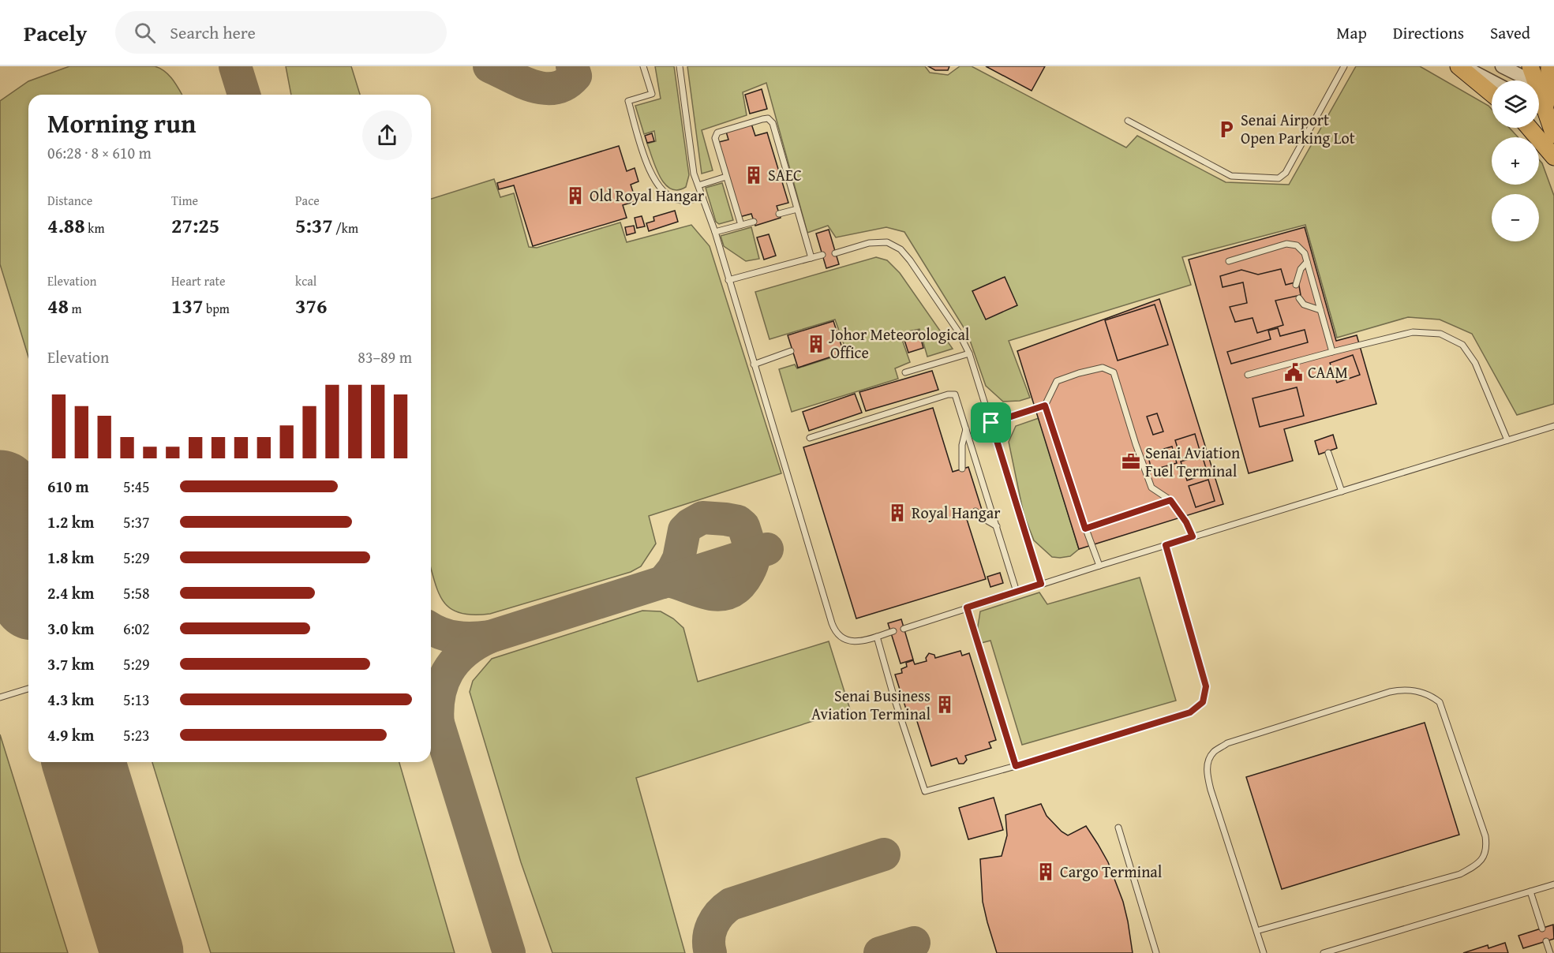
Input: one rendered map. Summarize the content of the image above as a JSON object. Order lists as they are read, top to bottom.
{
  "places": {
    "parking": ["Senai Airport Open Parking Lot"],
    "building": [
      "SAEC",
      "Old Royal Hangar",
      "Johor Meteorological Office",
      "Royal Hangar",
      "Senai Business Aviation Terminal",
      "Cargo Terminal"
    ],
    "public building": ["CAAM"],
    "office": ["Senai Aviation Fuel Terminal"]
  },
  "page": {
    "header": "Pacely",
    "search": "Search here",
    "nav": ["Map", "Directions", "Saved"],
    "map_buttons": ["+", "−"],
    "heading": ["Morning run", "06:28 · 8 × 610 m"],
    "stats": [
      ["Distance", "4.88 km"],
      ["Time", "27:25"],
      ["Pace", "5:37 /km"],
      ["Elevation", "48 m"],
      ["Heart rate", "137 bpm"],
      ["kcal", "376"]
    ],
    "chart": ["Elevation", "83–89 m"],
    "list": [
      {
        "name": "610 m",
        "note": "5:45"
      },
      {
        "name": "1.2 km",
        "note": "5:37"
      },
      {
        "name": "1.8 km",
        "note": "5:29"
      },
      {
        "name": "2.4 km",
        "note": "5:58"
      },
      {
        "name": "3.0 km",
        "note": "6:02"
      },
      {
        "name": "3.7 km",
        "note": "5:29"
      },
      {
        "name": "4.3 km",
        "note": "5:13"
      },
      {
        "name": "4.9 km",
        "note": "5:23"
      }
    ]
  }
}
